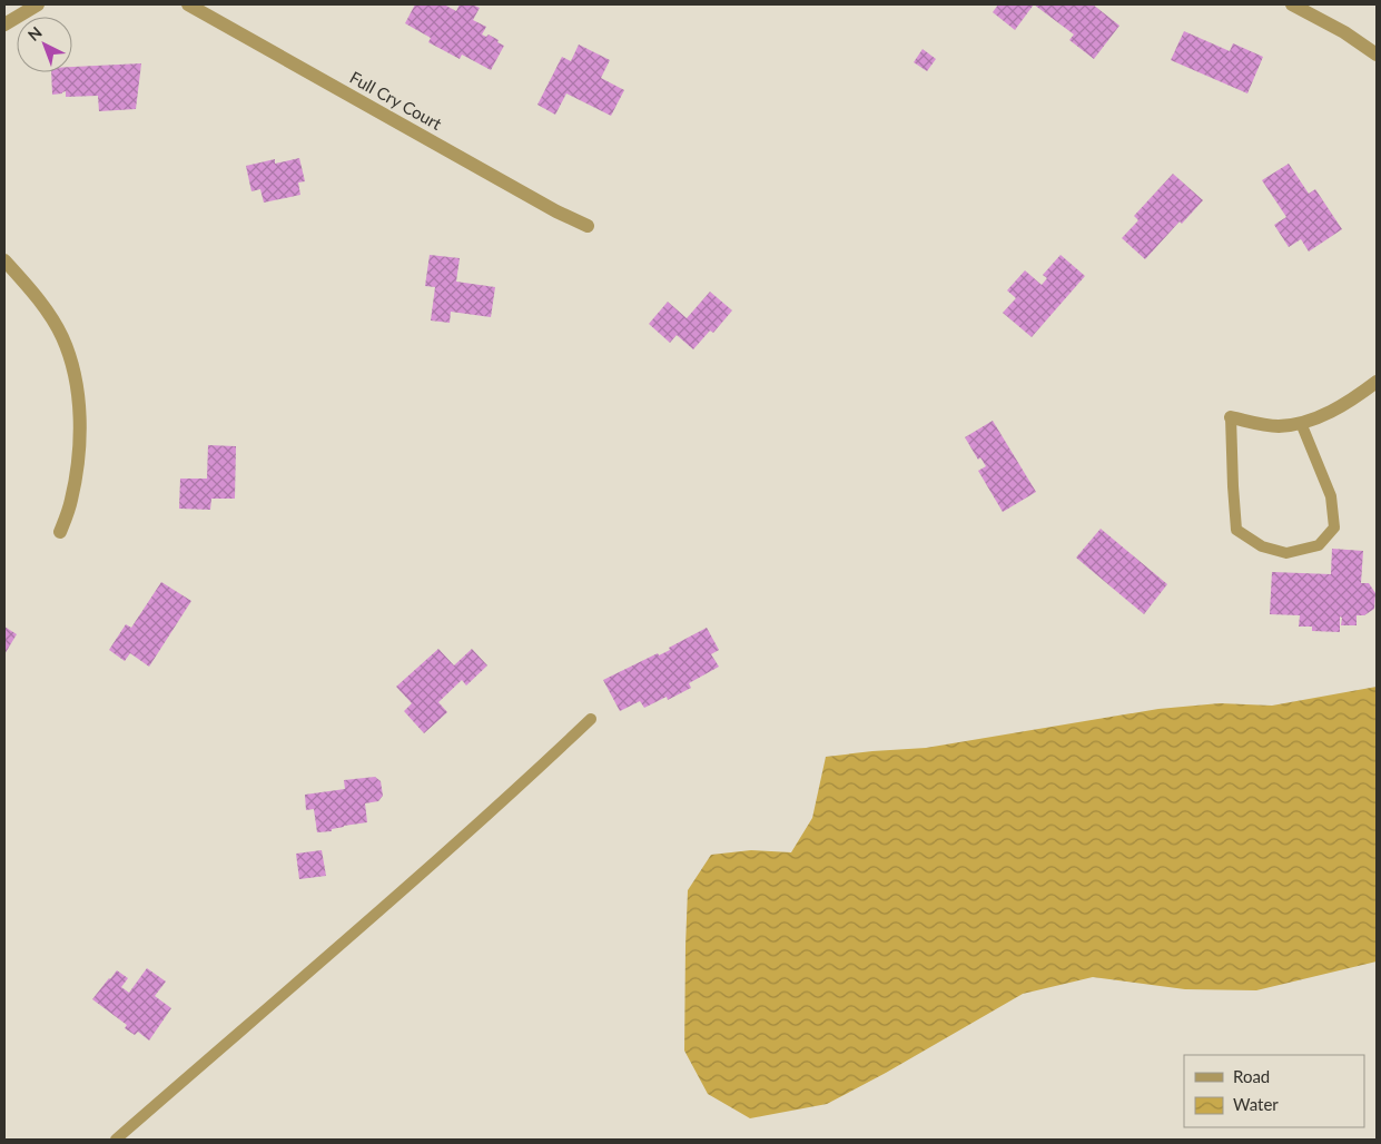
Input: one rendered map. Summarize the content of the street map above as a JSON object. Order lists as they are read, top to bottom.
{
  "streets": {
    "street": ["Full Cry Court"]
  },
  "legend": ["Road", "Water"],
  "north": "top left"
}
